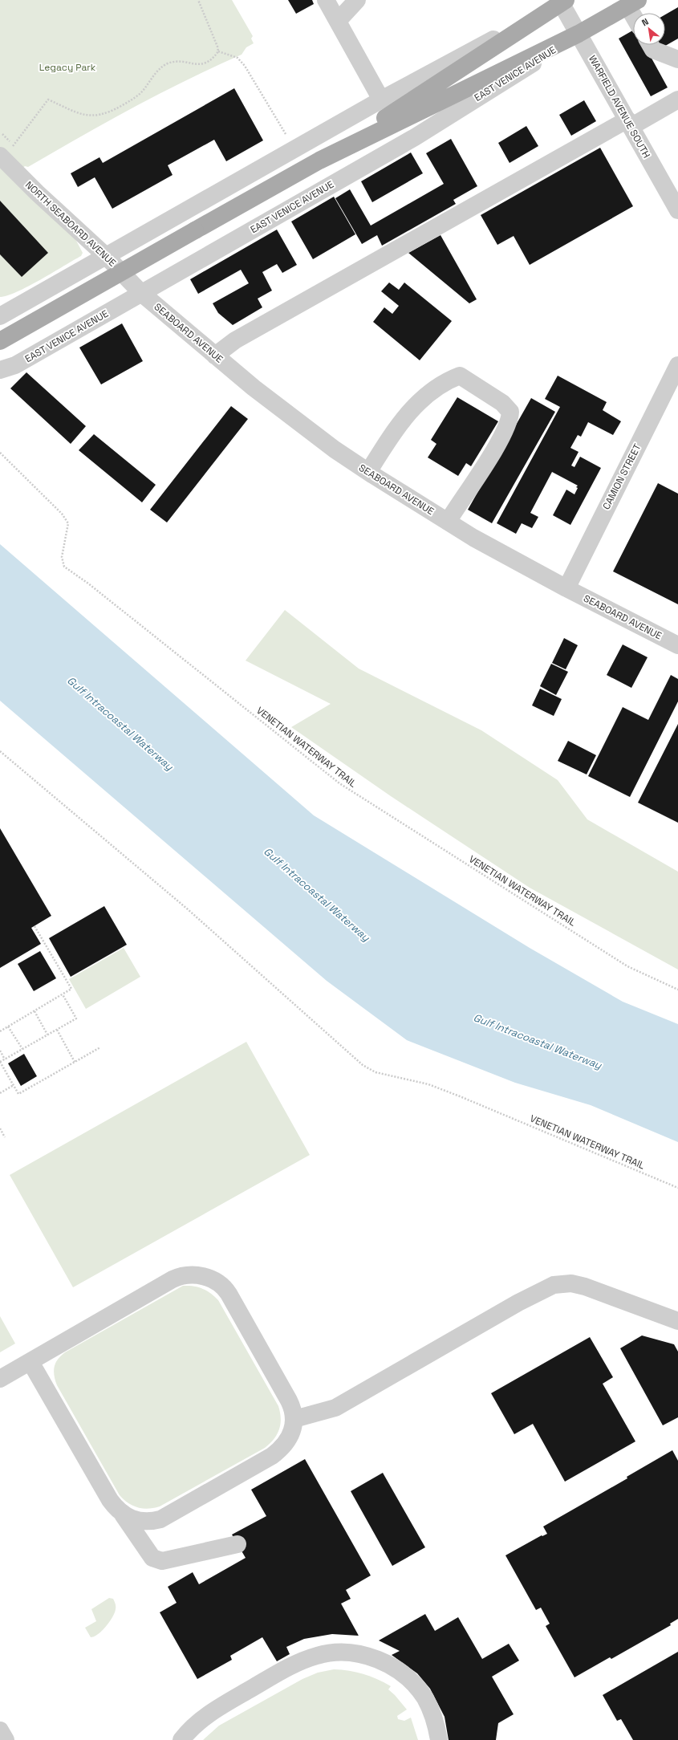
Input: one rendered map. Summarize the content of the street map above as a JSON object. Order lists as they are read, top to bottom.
{
  "streets": {
    "main road": ["EAST VENICE AVENUE"],
    "street": [
      "WARFIELD AVENUE SOUTH",
      "NORTH SEABOARD AVENUE",
      "SEABOARD AVENUE",
      "CAMION STREET"
    ],
    "path": ["VENETIAN WATERWAY TRAIL"]
  },
  "crossings": [
    ["EAST VENICE AVENUE", "WARFIELD AVENUE SOUTH"],
    ["EAST VENICE AVENUE", "NORTH SEABOARD AVENUE"],
    ["EAST VENICE AVENUE", "SEABOARD AVENUE"],
    ["NORTH SEABOARD AVENUE", "SEABOARD AVENUE"],
    ["SEABOARD AVENUE", "CAMION STREET"]
  ],
  "water": ["Gulf Intracoastal Waterway"],
  "parks": ["Legacy Park"],
  "north": "top left"
}
